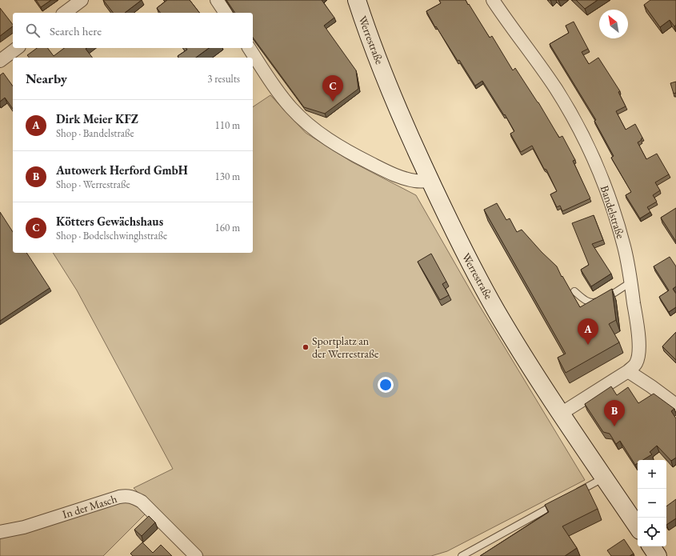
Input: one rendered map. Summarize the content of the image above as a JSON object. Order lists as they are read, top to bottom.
{
  "streets": {
    "main road": ["Werrestraße"],
    "street": ["Bandelstraße", "In der Masch"]
  },
  "crossings": [
    ["Werrestraße", "Bandelstraße"]
  ],
  "places": ["Sportplatz an der Werrestraße"],
  "north": "top left",
  "page": {
    "search": "Search here",
    "heading": ["Nearby", "3 results"],
    "pins": ["C", "A", "B"],
    "list": [
      {
        "mark": "A",
        "name": "Dirk Meier KFZ",
        "note": "Shop · Bandelstraße",
        "value": "110 m"
      },
      {
        "mark": "B",
        "name": "Autowerk Herford GmbH",
        "note": "Shop · Werrestraße",
        "value": "130 m"
      },
      {
        "mark": "C",
        "name": "Kötters Gewächshaus",
        "note": "Shop · Bodelschwinghstraße",
        "value": "160 m"
      }
    ],
    "map_buttons": ["+", "−"]
  }
}
